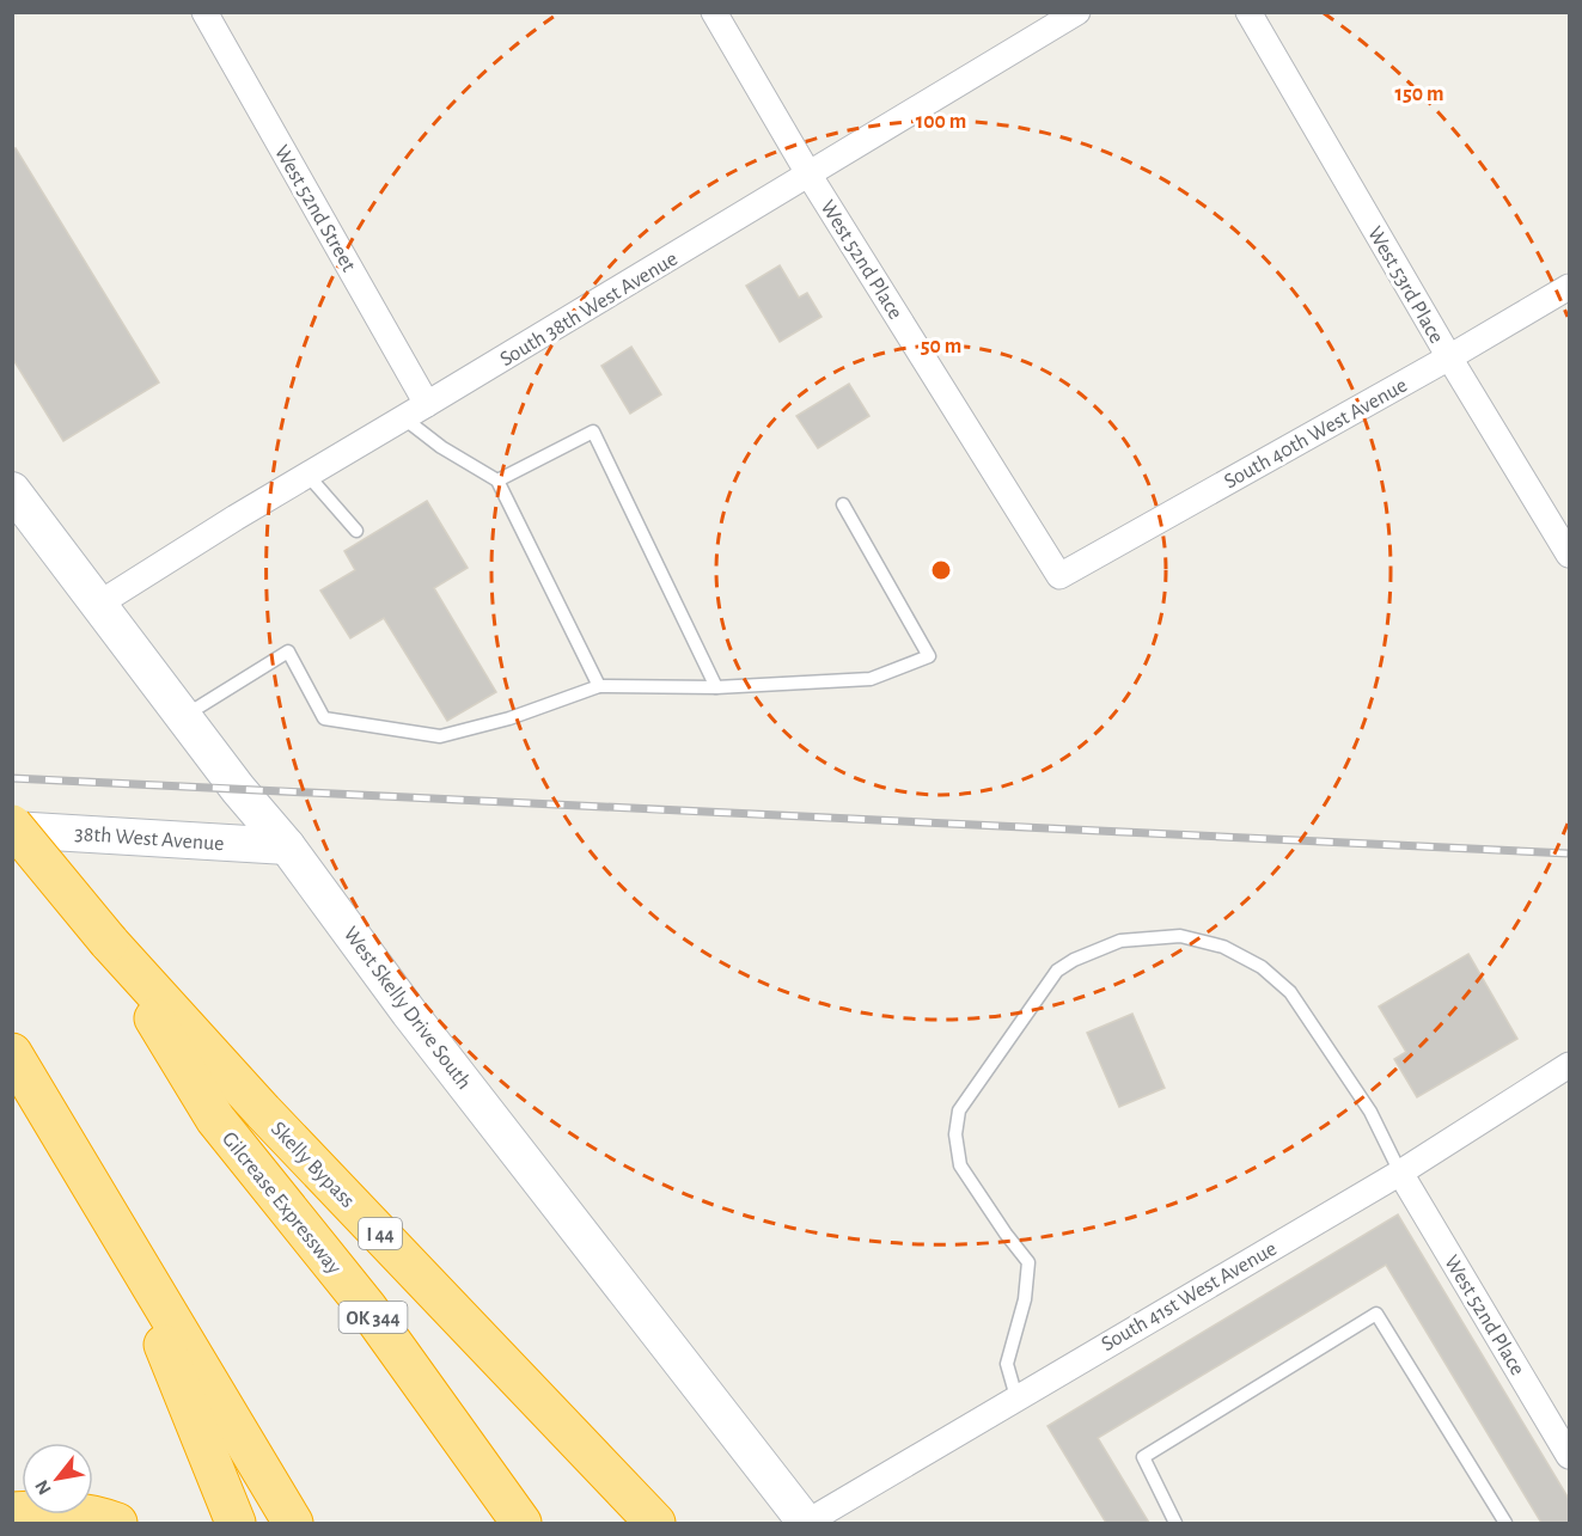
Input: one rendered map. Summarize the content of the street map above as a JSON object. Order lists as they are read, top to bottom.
{
  "streets": {
    "highway": [
      "Skelly Bypass",
      "Gilcrease Expressway",
      "I 44",
      "OK 344"
    ],
    "street": [
      "West 52nd Street",
      "West 52nd Place",
      "West 53rd Place",
      "South 38th West Avenue",
      "South 40th West Avenue",
      "38th West Avenue",
      "West Skelly Drive South",
      "South 41st West Avenue"
    ]
  },
  "crossings": [
    ["West 52nd Street", "South 38th West Avenue"],
    ["West 52nd Place", "South 38th West Avenue"],
    ["West 52nd Place", "South 40th West Avenue"],
    ["West 52nd Place", "South 41st West Avenue"],
    ["West 53rd Place", "South 40th West Avenue"],
    ["South 38th West Avenue", "West Skelly Drive South"],
    ["38th West Avenue", "West Skelly Drive South"],
    ["38th West Avenue", "Skelly Bypass"],
    ["West Skelly Drive South", "South 41st West Avenue"],
    ["Skelly Bypass", "Gilcrease Expressway"]
  ],
  "north": "bottom left",
  "rings": ["150 m", "100 m", "50 m"]
}
